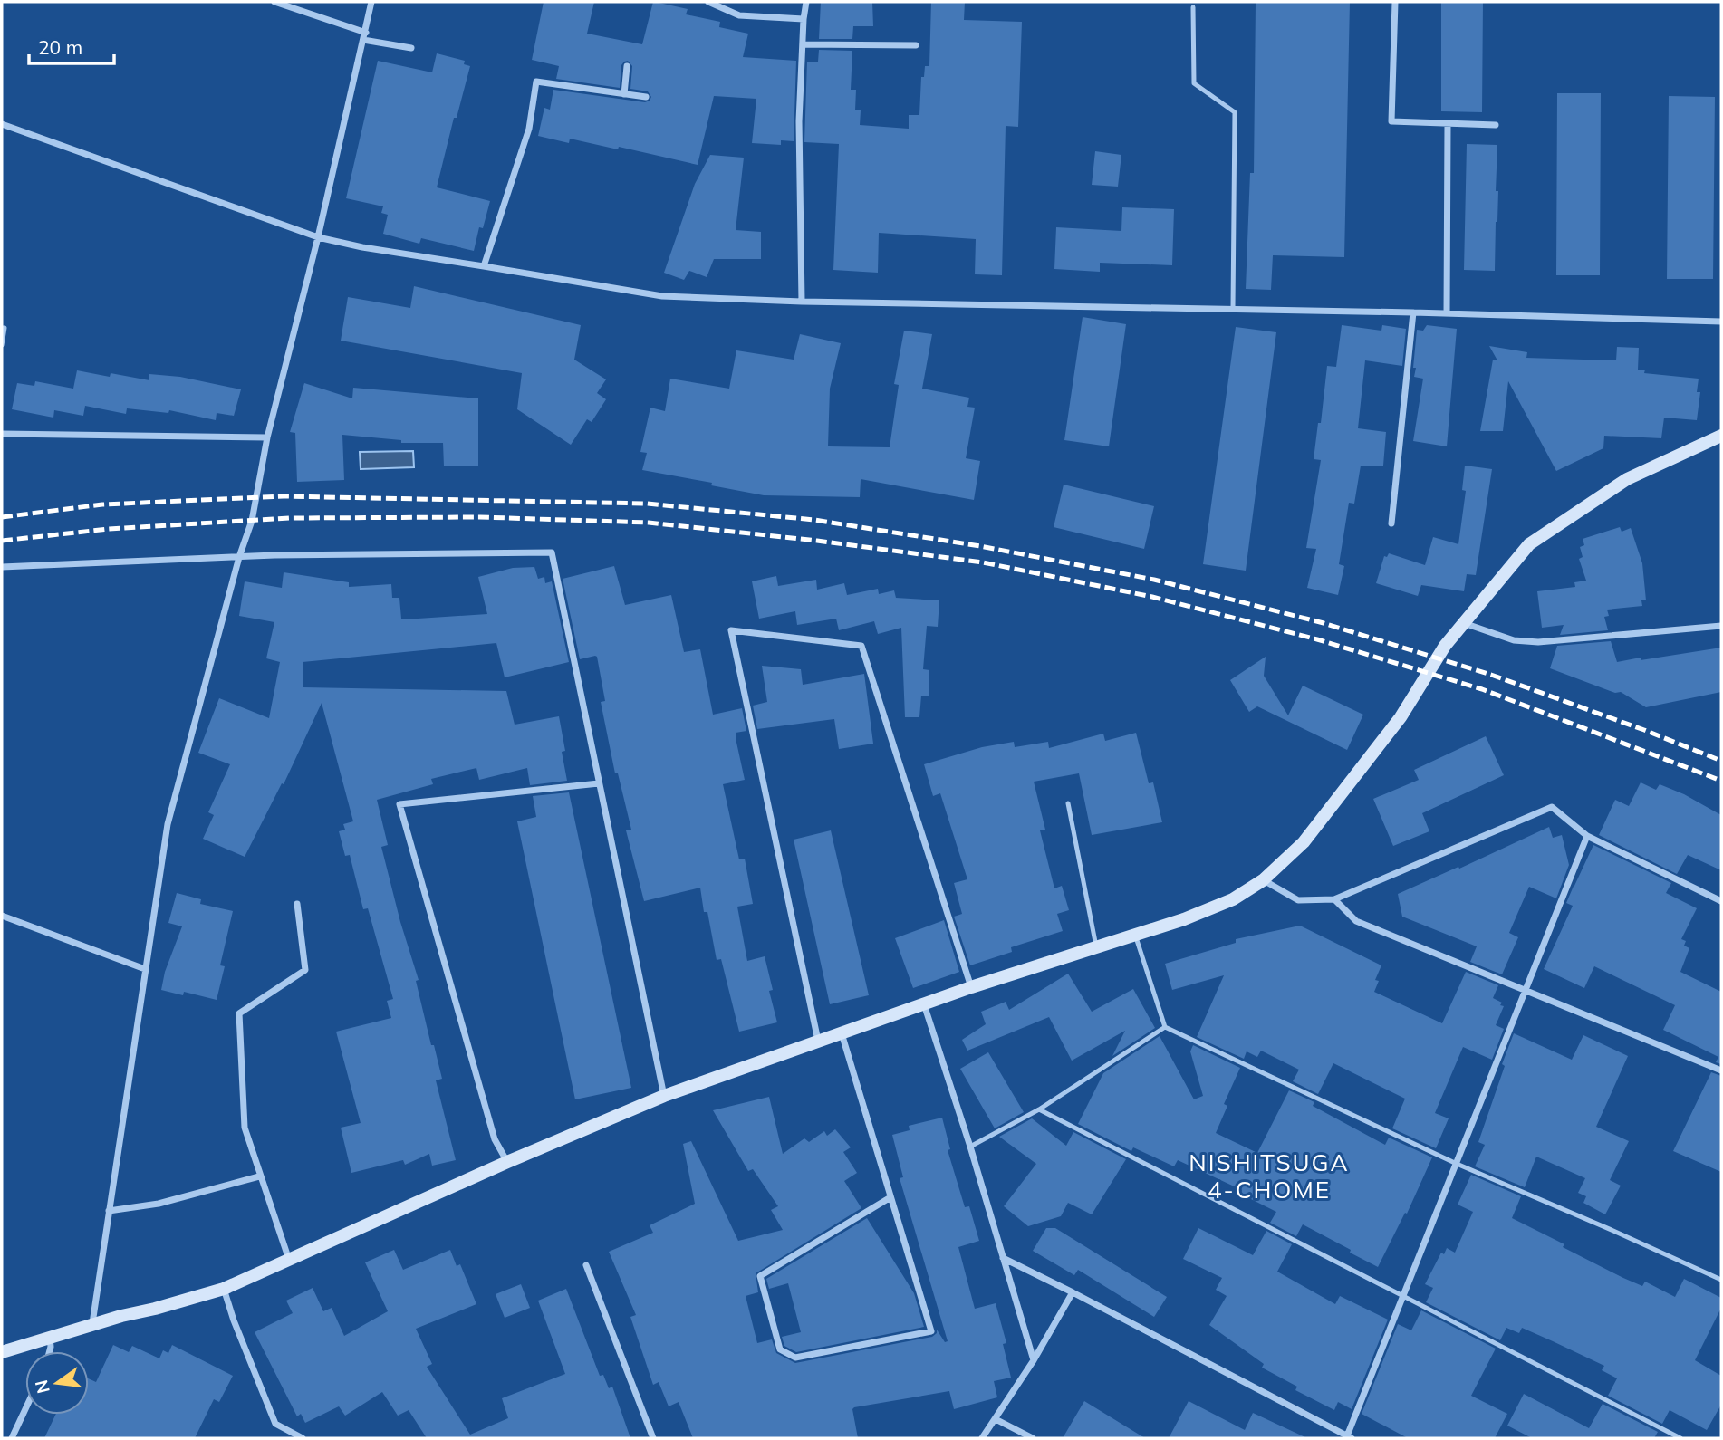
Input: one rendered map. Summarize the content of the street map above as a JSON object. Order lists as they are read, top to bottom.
{
  "districts": ["NISHITSUGA 4-CHOME"],
  "scale_bar": "20 m",
  "north": "left"
}
